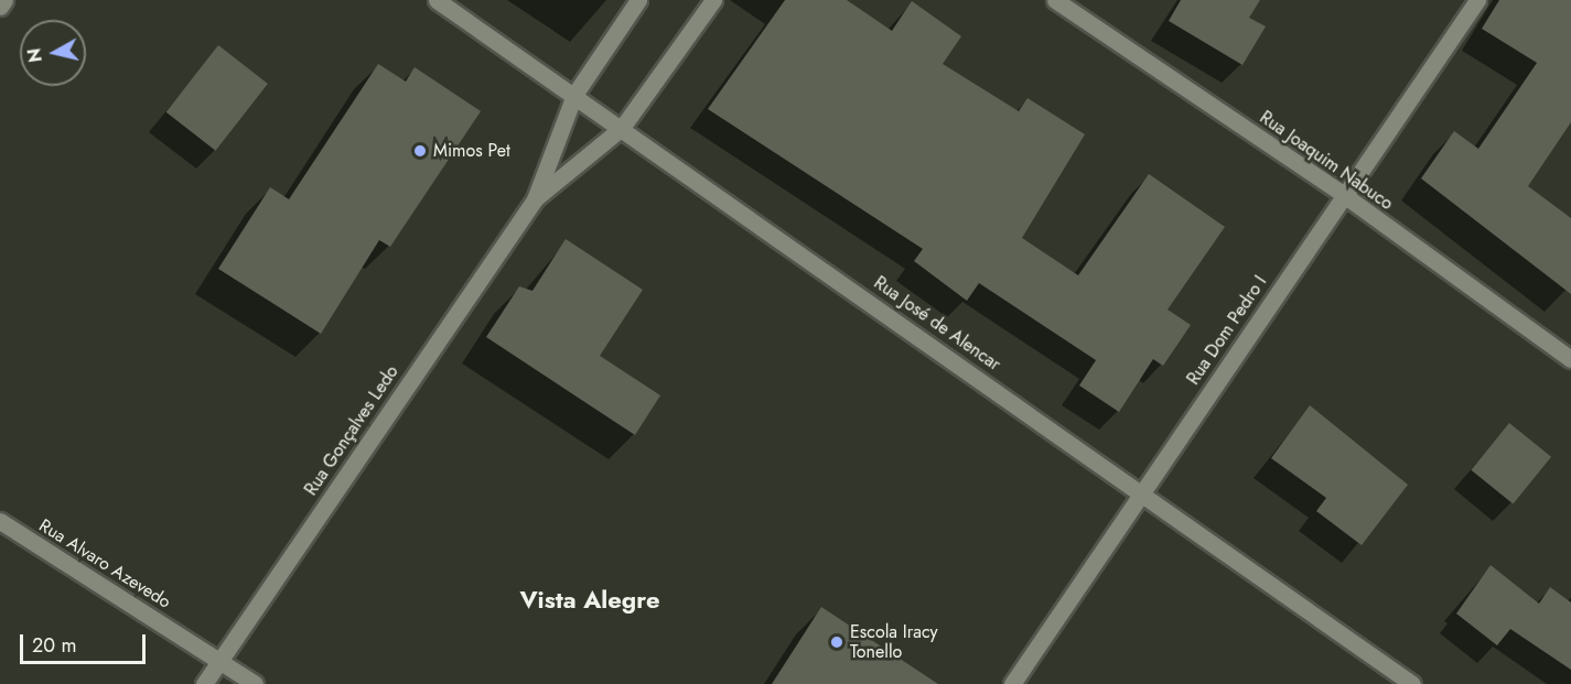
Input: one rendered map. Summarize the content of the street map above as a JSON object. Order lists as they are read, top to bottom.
{
  "streets": {
    "street": [
      "Rua Joaquim Nabuco",
      "Rua José de Alencar",
      "Rua Dom Pedro I",
      "Rua Gonçalves Ledo",
      "Rua Alvaro Azevedo"
    ]
  },
  "crossings": [
    ["Rua Joaquim Nabuco", "Rua Dom Pedro I"],
    ["Rua José de Alencar", "Rua Dom Pedro I"],
    ["Rua José de Alencar", "Rua Gonçalves Ledo"],
    ["Rua Gonçalves Ledo", "Rua Alvaro Azevedo"]
  ],
  "districts": ["Vista Alegre"],
  "places": ["Mimos Pet", "Escola Iracy Tonello"],
  "scale_bar": "20 m",
  "north": "left"
}
